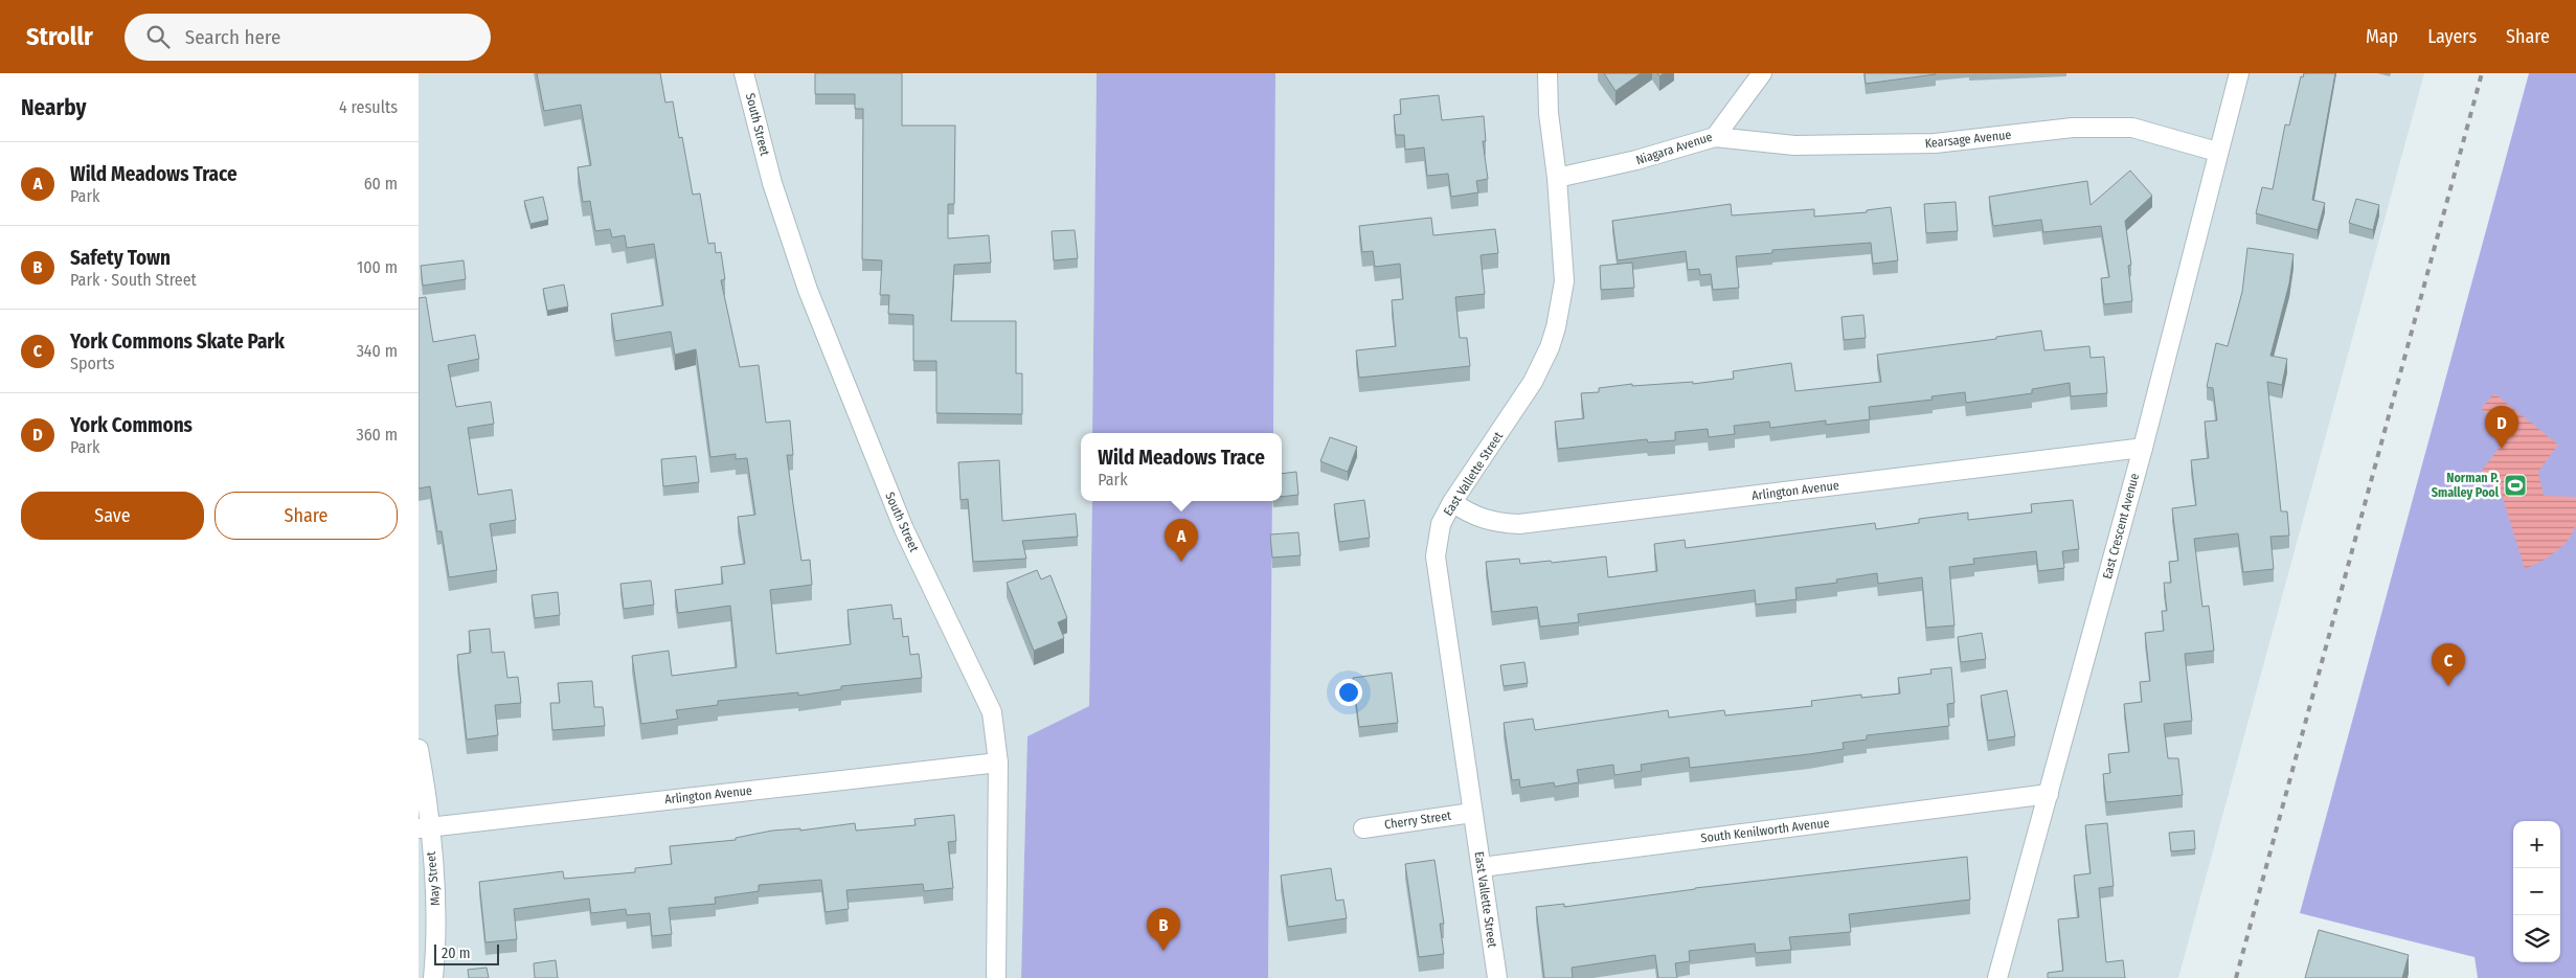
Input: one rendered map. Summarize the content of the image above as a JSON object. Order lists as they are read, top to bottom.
{
  "streets": {
    "street": [
      "South Street",
      "Kearsage Avenue",
      "Niagara Avenue",
      "East Vallette Street",
      "Arlington Avenue",
      "East Crescent Avenue",
      "Cherry Street",
      "South Kenilworth Avenue",
      "May Street"
    ]
  },
  "crossings": [
    ["South Street", "Arlington Avenue"],
    ["Kearsage Avenue", "Niagara Avenue"],
    ["Kearsage Avenue", "East Crescent Avenue"],
    ["Niagara Avenue", "East Vallette Street"],
    ["East Vallette Street", "Arlington Avenue"],
    ["East Vallette Street", "Cherry Street"],
    ["East Vallette Street", "South Kenilworth Avenue"],
    ["Arlington Avenue", "East Crescent Avenue"],
    ["Arlington Avenue", "May Street"],
    ["East Crescent Avenue", "South Kenilworth Avenue"]
  ],
  "places": {
    "sports": ["Norman P. Smalley Pool"]
  },
  "scale_bar": "20 m",
  "page": {
    "header": "Strollr",
    "search": "Search here",
    "nav": ["Map", "Layers", "Share"],
    "heading": ["Nearby", "4 results"],
    "list": [
      {
        "mark": "A",
        "name": "Wild Meadows Trace",
        "note": "Park",
        "value": "60 m"
      },
      {
        "mark": "B",
        "name": "Safety Town",
        "note": "Park · South Street",
        "value": "100 m"
      },
      {
        "mark": "C",
        "name": "York Commons Skate Park",
        "note": "Sports",
        "value": "340 m"
      },
      {
        "mark": "D",
        "name": "York Commons",
        "note": "Park",
        "value": "360 m"
      }
    ],
    "pins": [
      "D",
      "A",
      "C",
      "B"
    ],
    "popup": ["Wild Meadows Trace", "Park"],
    "buttons": ["Save", "Share"],
    "map_buttons": ["+", "−"],
    "scale": "20 m"
  }
}
